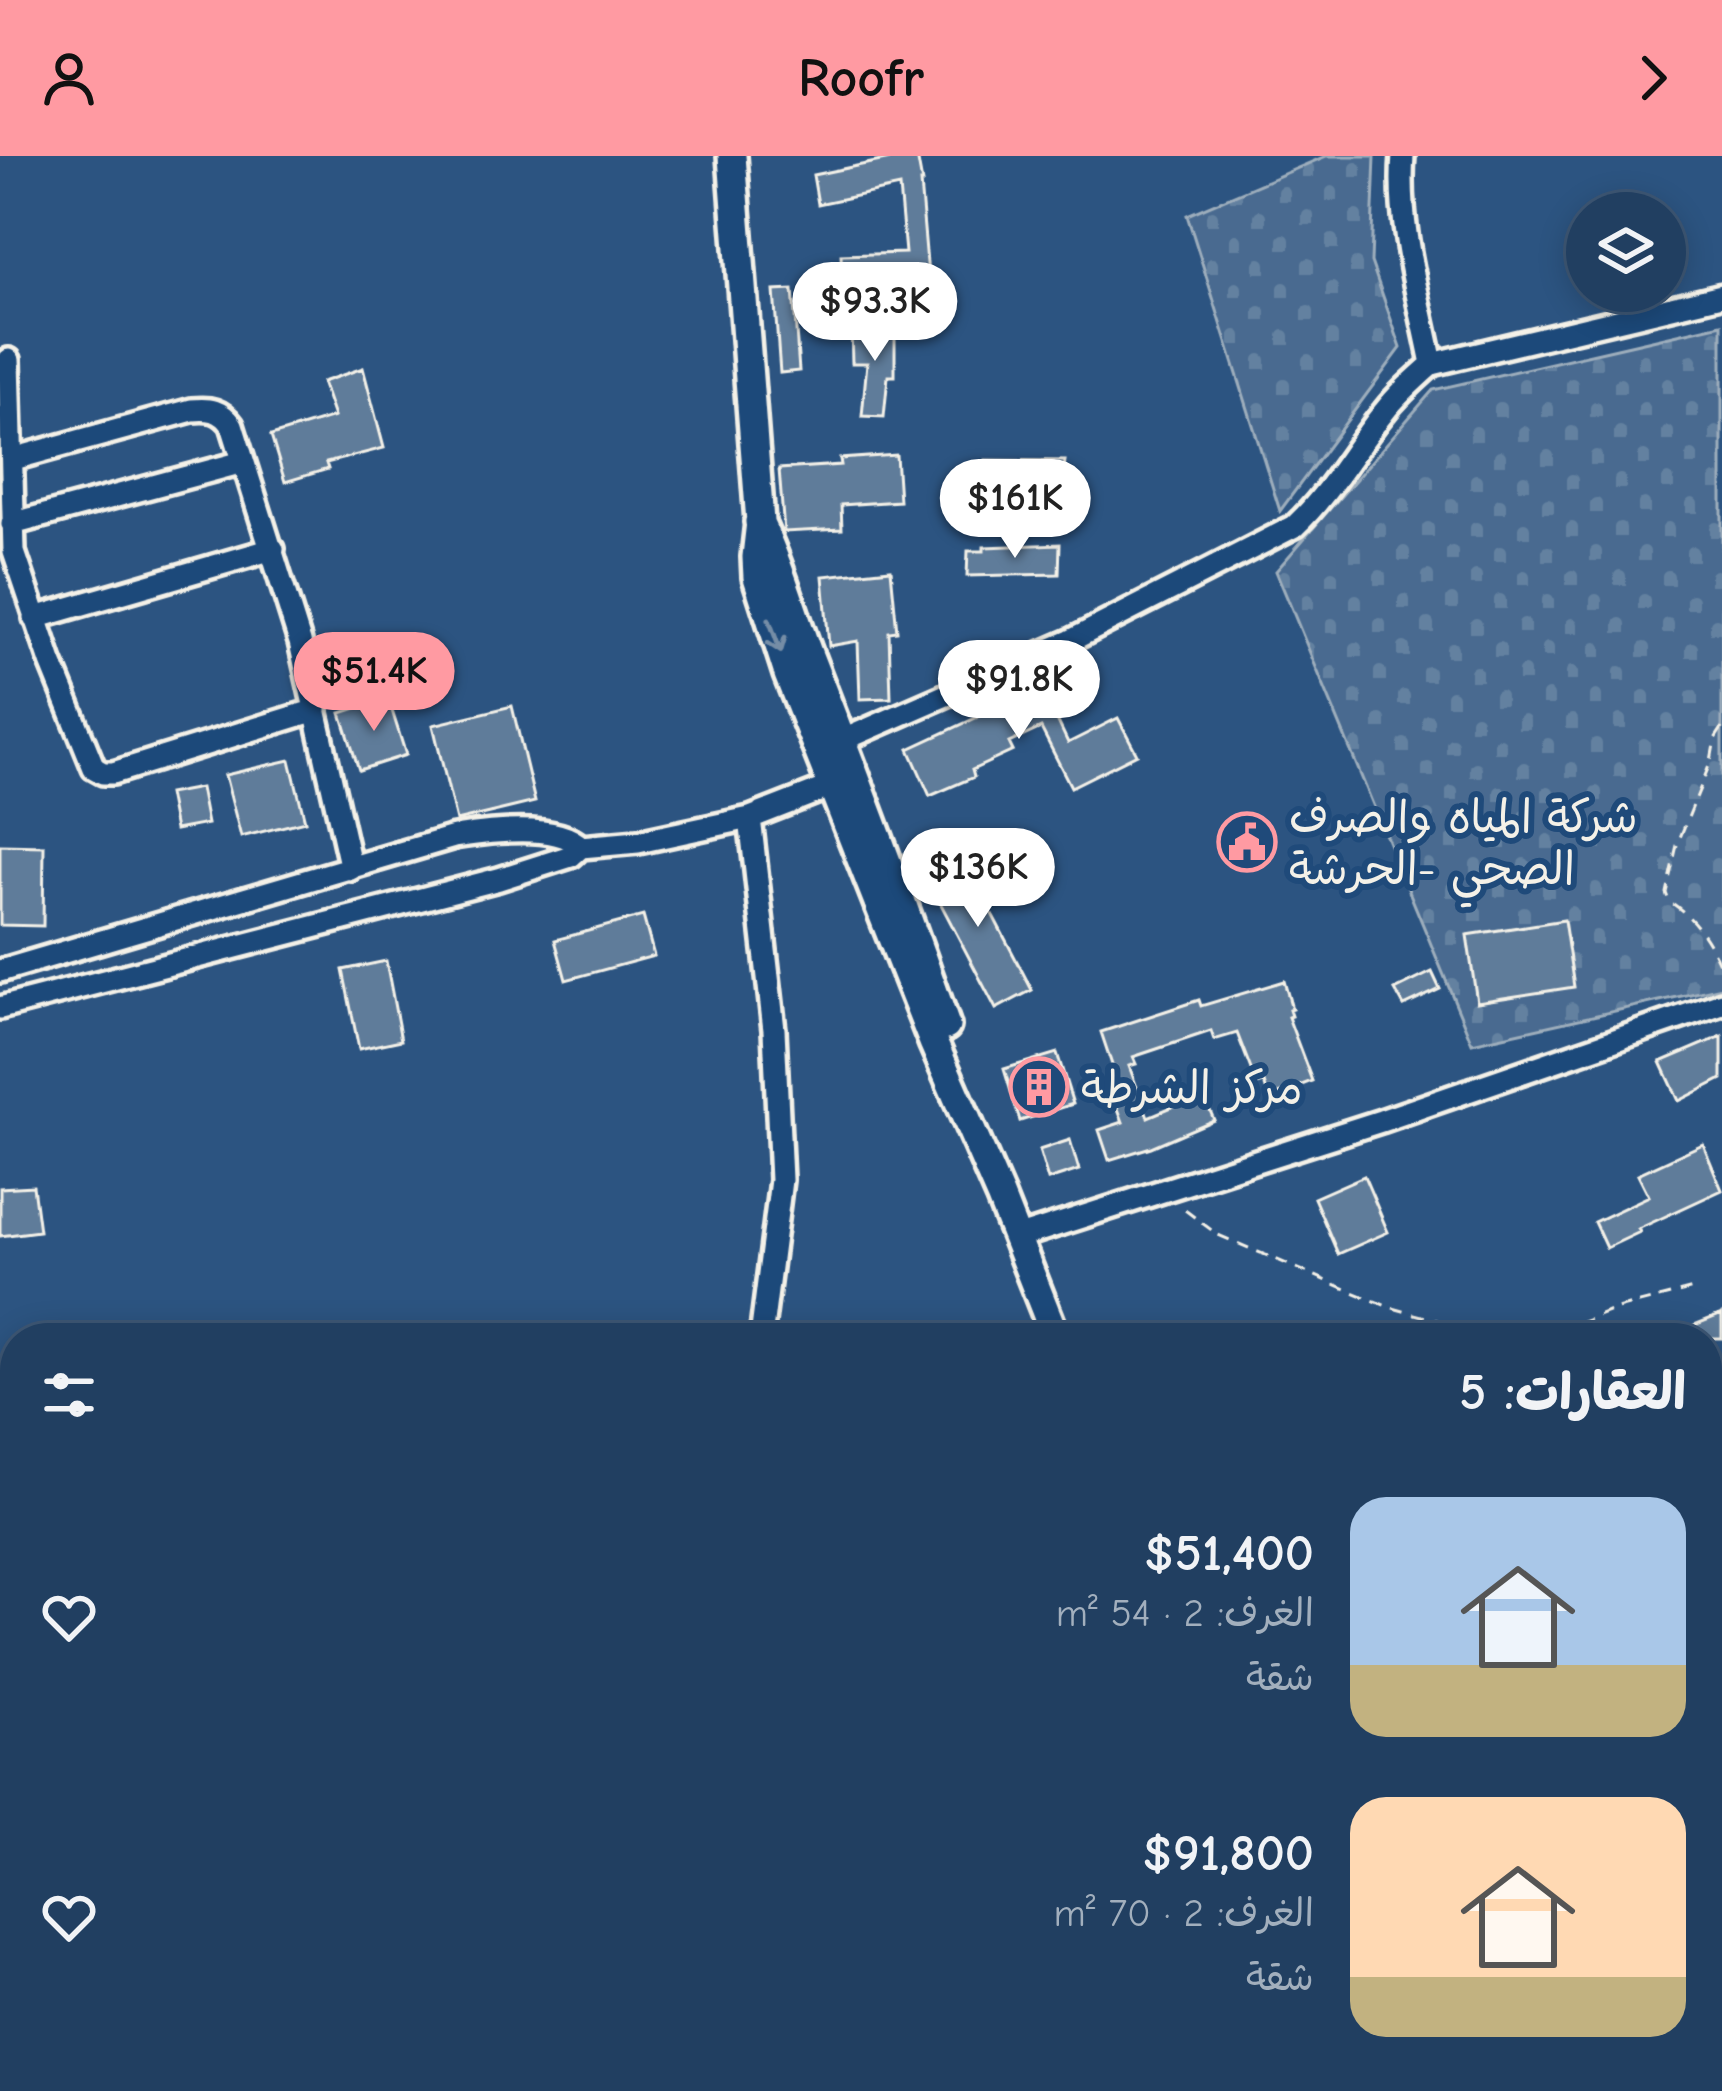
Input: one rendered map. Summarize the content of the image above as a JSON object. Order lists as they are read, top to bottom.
{
  "places": {
    "public building": ["شركة المياه والصرف الصحي -الحرشة"],
    "building": ["مركز الشرطة"]
  },
  "page": {
    "header": "Roofr",
    "price": [
      "$93.3K",
      "$161K",
      "$51.4K",
      "$91.8K",
      "$136K"
    ],
    "heading": "العقارات: 5",
    "list": [
      {
        "name": "$51,400",
        "note": "الغرف: 2 · 54 m² · شقة"
      },
      {
        "name": "$91,800",
        "note": "الغرف: 2 · 70 m² · شقة"
      }
    ]
  }
}
